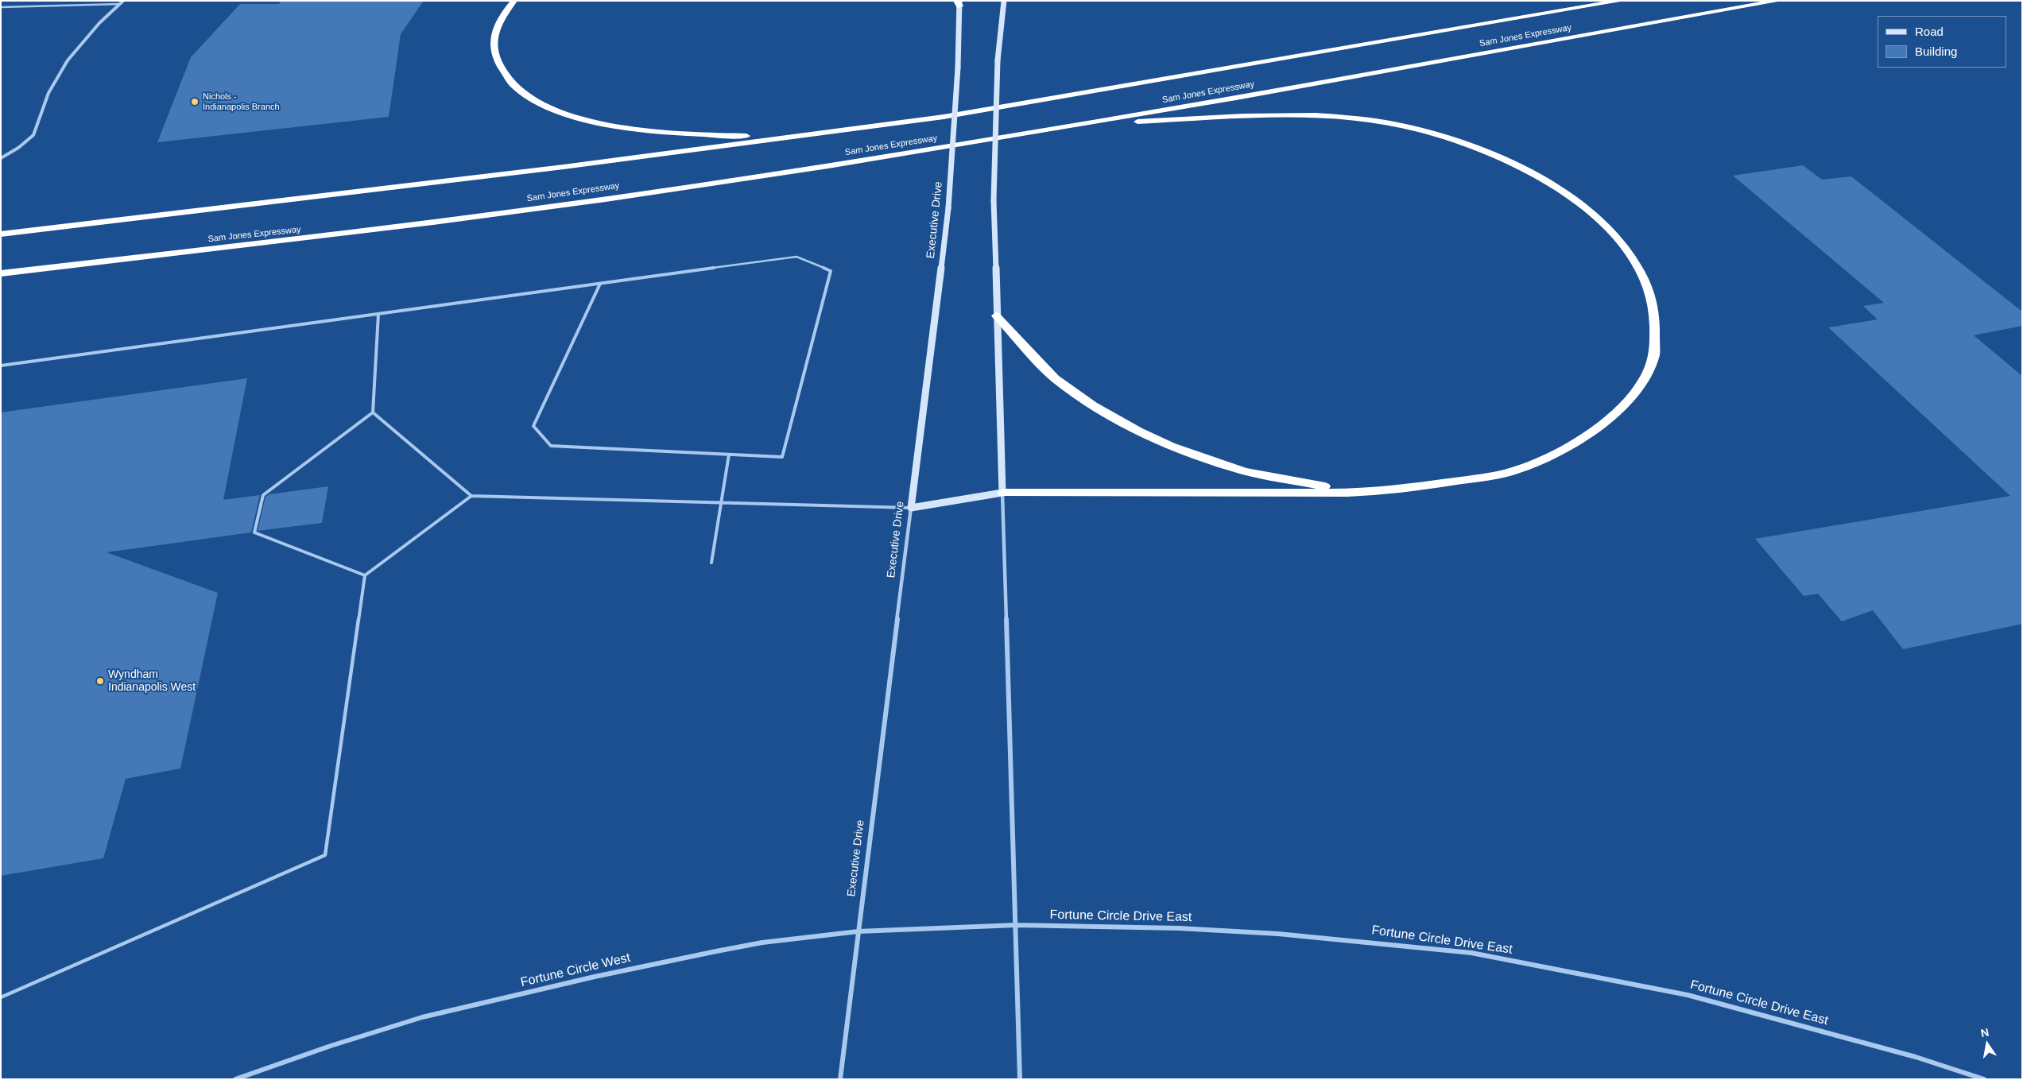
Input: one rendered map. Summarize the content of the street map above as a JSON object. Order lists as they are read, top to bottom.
{
  "streets": {
    "highway": ["Sam Jones Expressway"],
    "street": ["Executive Drive", "Fortune Circle Drive East", "Fortune Circle West"]
  },
  "crossings": [
    ["Executive Drive", "Fortune Circle West"],
    ["Fortune Circle Drive East", "Fortune Circle West"]
  ],
  "places": ["Nichols - Indianapolis Branch", "Wyndham Indianapolis West"],
  "legend": ["Road", "Building"],
  "north": "top"
}
